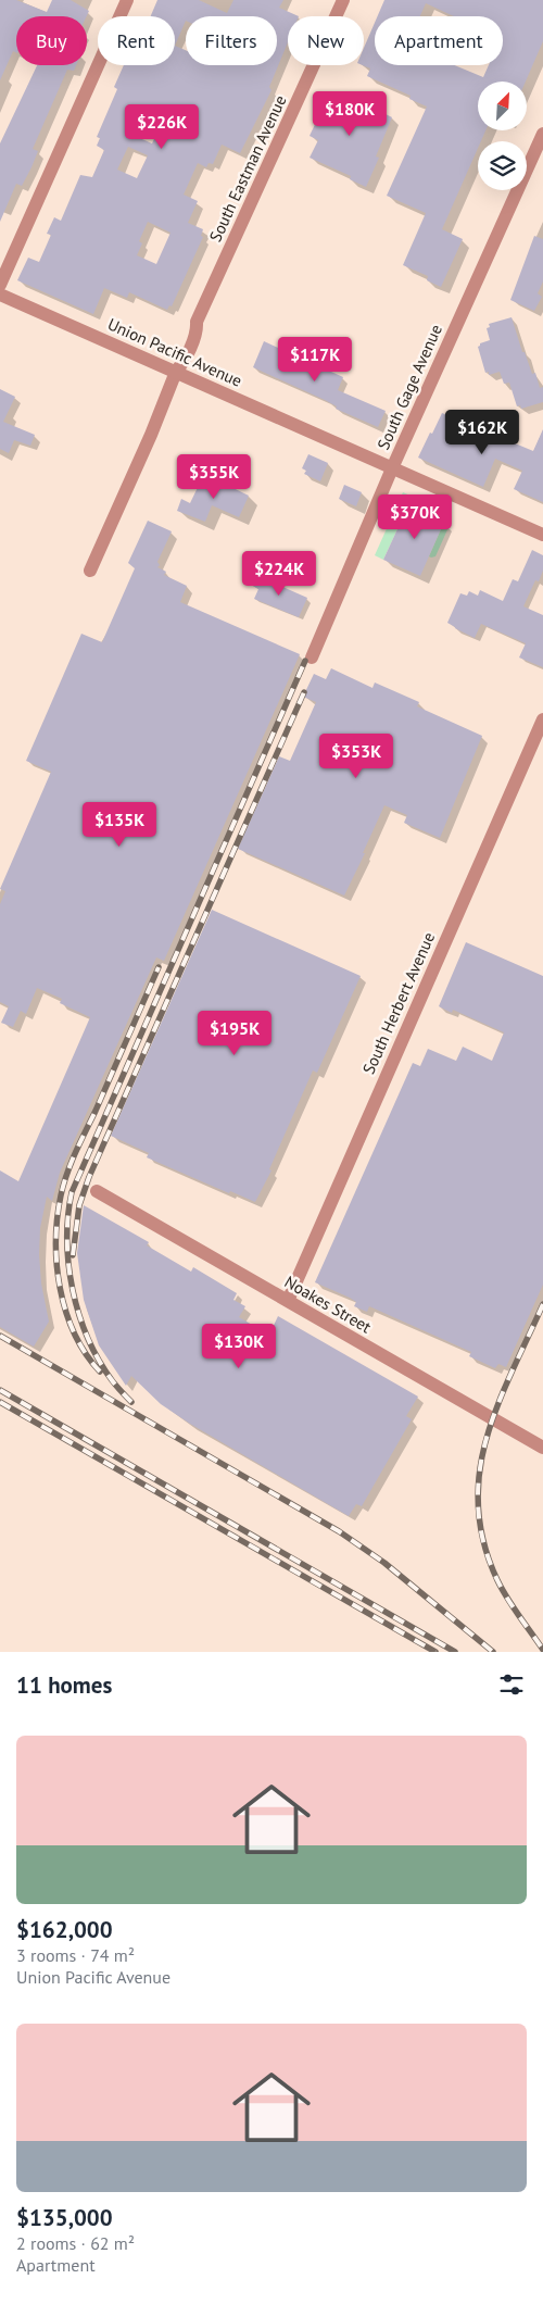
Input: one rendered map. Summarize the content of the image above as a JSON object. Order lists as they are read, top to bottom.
{
  "streets": {
    "street": [
      "South Eastman Avenue",
      "Union Pacific Avenue",
      "South Gage Avenue",
      "South Herbert Avenue",
      "Noakes Street"
    ]
  },
  "crossings": [
    ["South Eastman Avenue", "Union Pacific Avenue"],
    ["Union Pacific Avenue", "South Gage Avenue"],
    ["South Herbert Avenue", "Noakes Street"]
  ],
  "north": "top right",
  "page": {
    "chip": [
      "Buy",
      "Rent",
      "Filters",
      "New",
      "Apartment"
    ],
    "price": [
      "$180K",
      "$226K",
      "$117K",
      "$162K",
      "$355K",
      "$370K",
      "$224K",
      "$353K",
      "$135K",
      "$195K",
      "$130K"
    ],
    "heading": "11 homes",
    "list": [
      {
        "name": "$162,000",
        "note": "3 rooms · 74 m² · Union Pacific Avenue"
      },
      {
        "name": "$135,000",
        "note": "2 rooms · 62 m² · Apartment"
      }
    ]
  }
}
